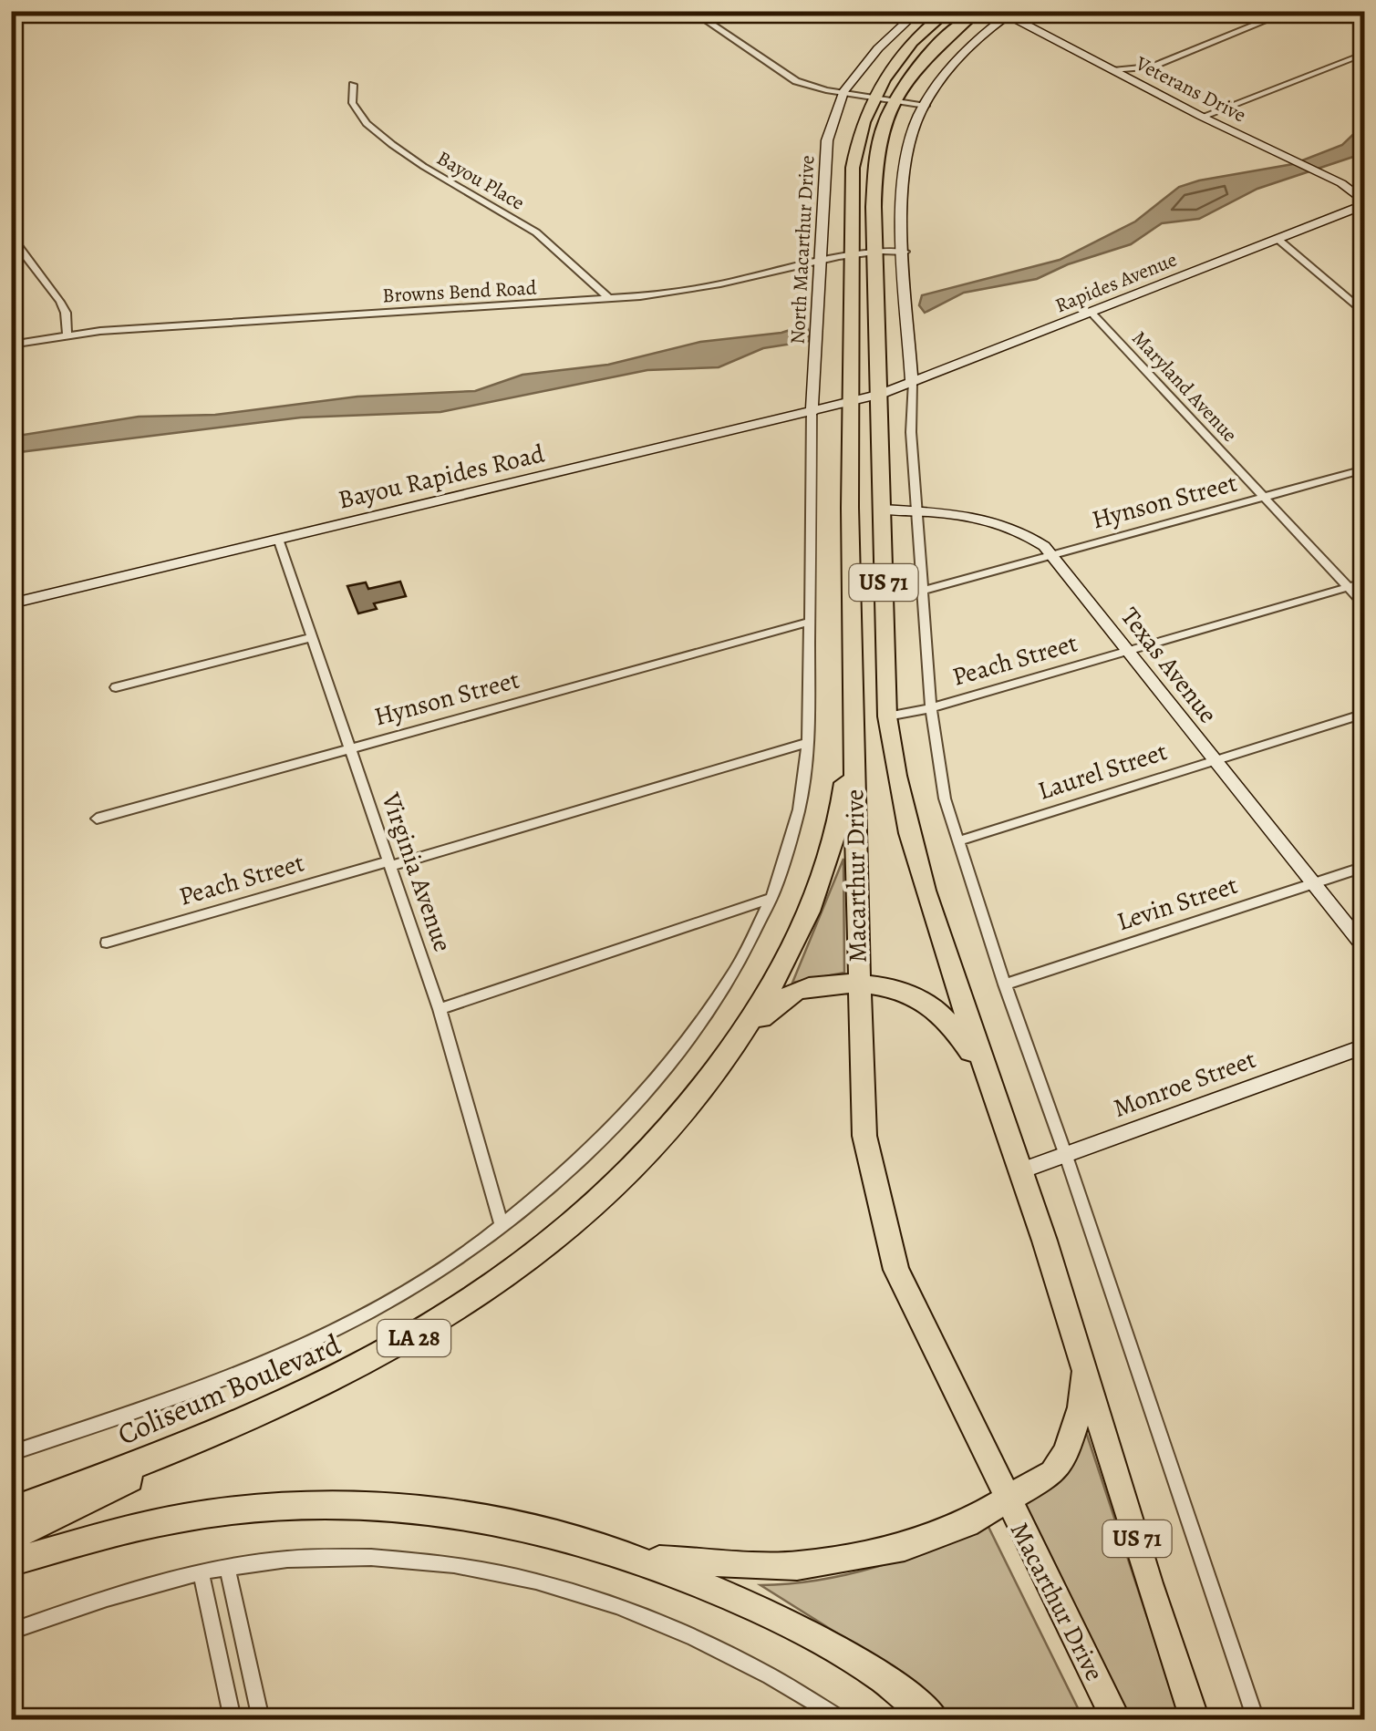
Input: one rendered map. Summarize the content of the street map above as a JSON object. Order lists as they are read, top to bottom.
{
  "streets": {
    "highway": [
      "US 71",
      "Macarthur Drive",
      "LA 28",
      "Coliseum Boulevard"
    ],
    "street": [
      "Veterans Drive",
      "Bayou Place",
      "North Macarthur Drive",
      "Rapides Avenue",
      "Browns Bend Road",
      "Maryland Avenue",
      "Bayou Rapides Road",
      "Hynson Street",
      "Peach Street",
      "Texas Avenue",
      "Laurel Street",
      "Virginia Avenue",
      "Levin Street",
      "Monroe Street"
    ]
  },
  "crossings": [
    ["Veterans Drive", "Rapides Avenue"],
    ["Bayou Place", "Browns Bend Road"],
    ["North Macarthur Drive", "Browns Bend Road"],
    ["North Macarthur Drive", "Bayou Rapides Road"],
    ["North Macarthur Drive", "Macarthur Drive"],
    ["Rapides Avenue", "Maryland Avenue"],
    ["Rapides Avenue", "Bayou Rapides Road"],
    ["Rapides Avenue", "Macarthur Drive"],
    ["Browns Bend Road", "Macarthur Drive"],
    ["Maryland Avenue", "Hynson Street"],
    ["Maryland Avenue", "Peach Street"],
    ["Bayou Rapides Road", "Virginia Avenue"],
    ["Bayou Rapides Road", "Macarthur Drive"],
    ["Hynson Street", "Texas Avenue"],
    ["Hynson Street", "Virginia Avenue"],
    ["Hynson Street", "Macarthur Drive"],
    ["Peach Street", "Texas Avenue"],
    ["Peach Street", "Virginia Avenue"],
    ["Peach Street", "Macarthur Drive"],
    ["Texas Avenue", "Laurel Street"],
    ["Texas Avenue", "Macarthur Drive"],
    ["Texas Avenue", "Levin Street"],
    ["Virginia Avenue", "Macarthur Drive"],
    ["Macarthur Drive", "Monroe Street"],
    ["Macarthur Drive", "LA 28"],
    ["Macarthur Drive", "Coliseum Boulevard"],
    ["LA 28", "Coliseum Boulevard"]
  ]
}
